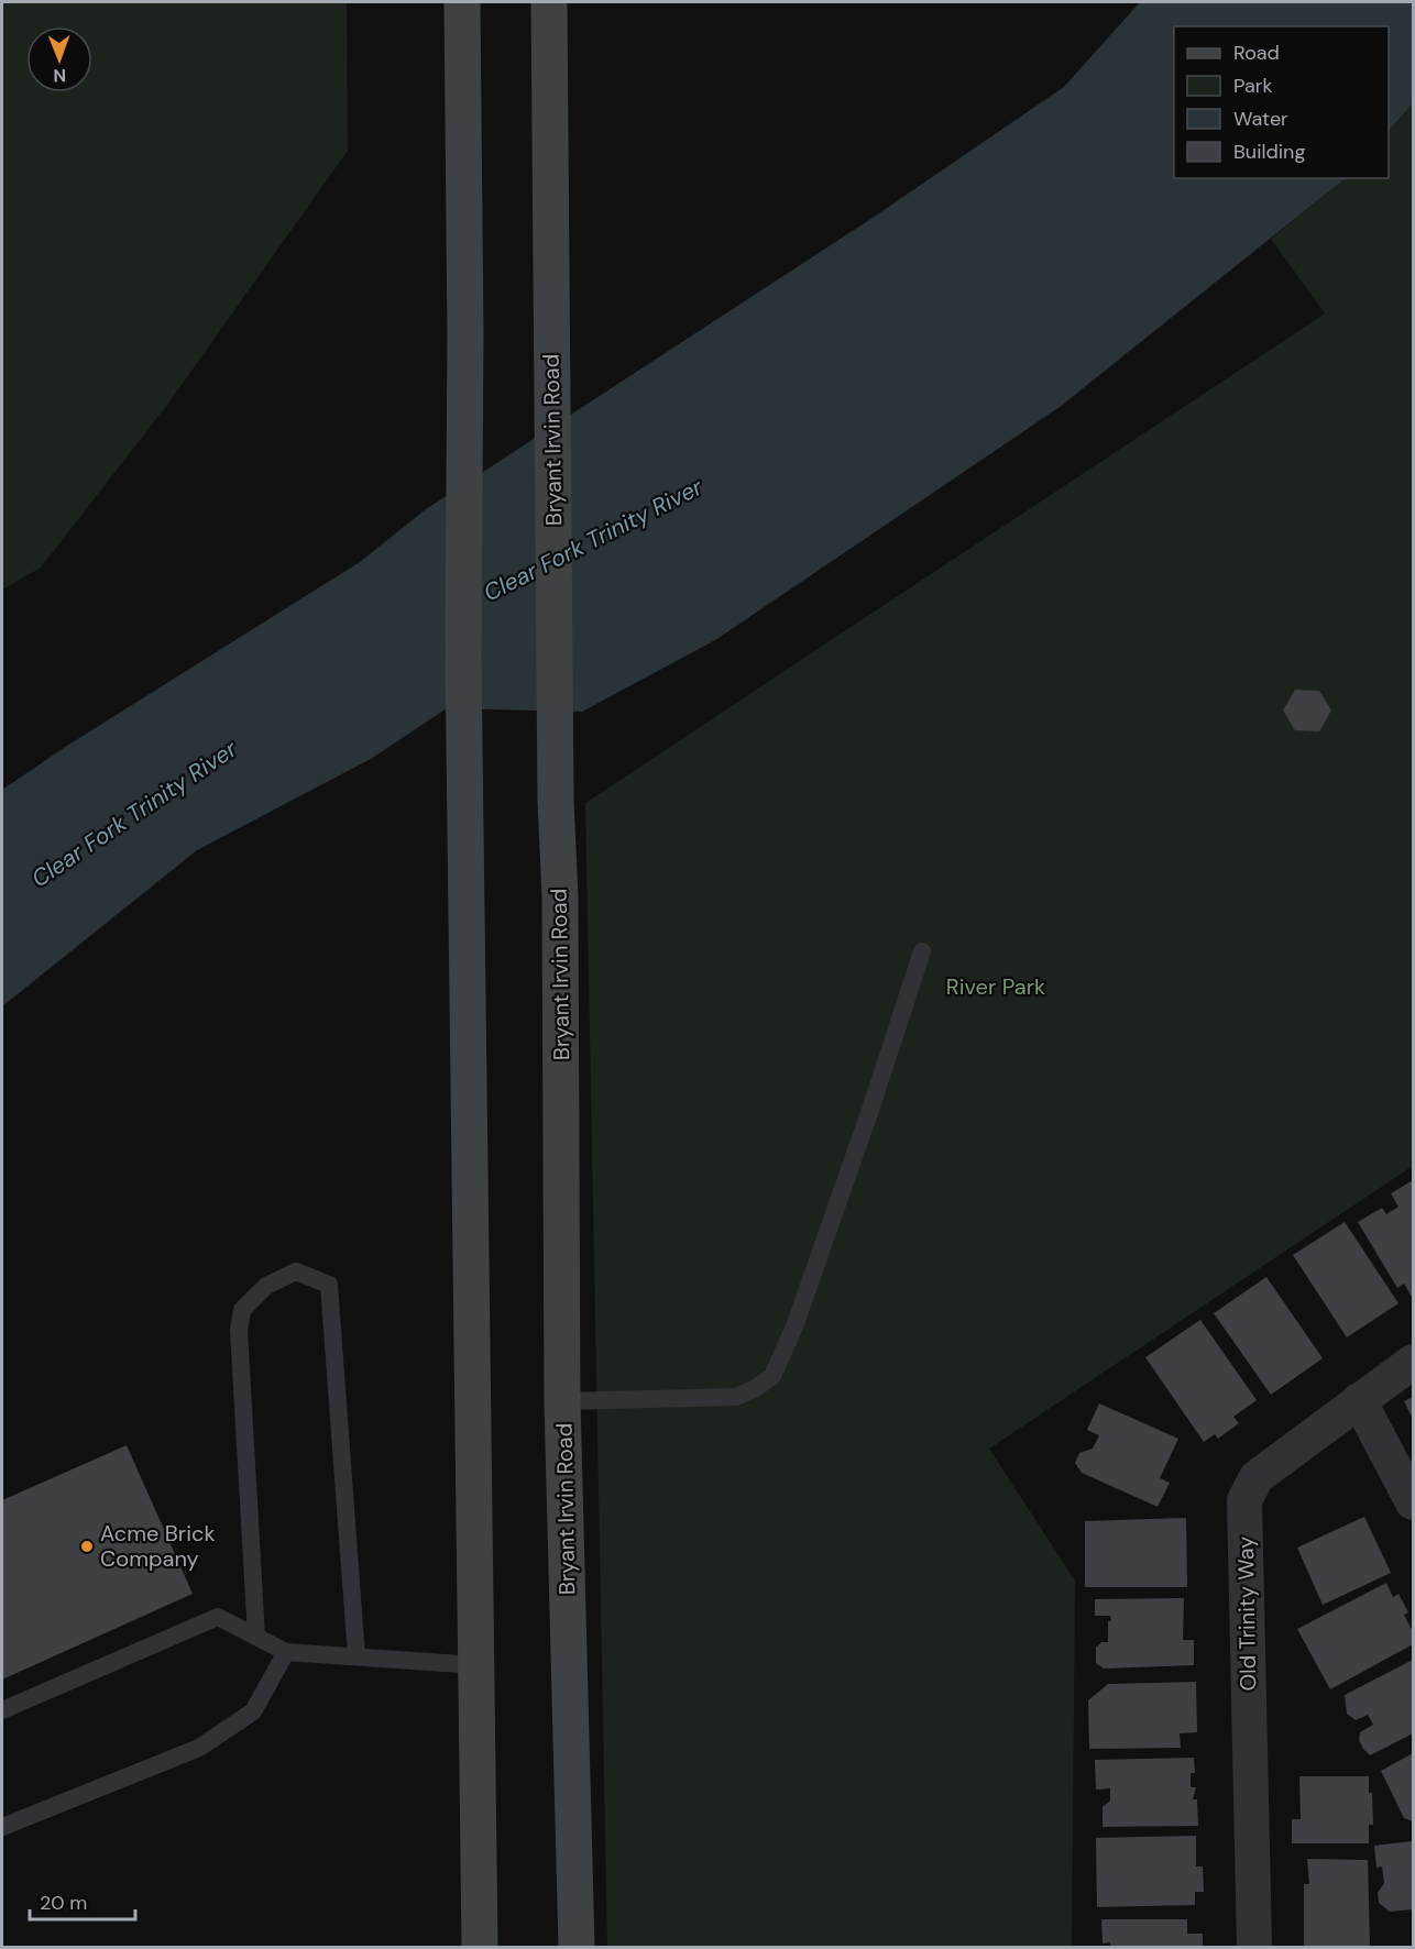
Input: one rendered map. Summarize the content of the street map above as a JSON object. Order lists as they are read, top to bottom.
{
  "streets": {
    "main road": ["Bryant Irvin Road"],
    "street": ["Old Trinity Way"]
  },
  "water": ["Clear Fork Trinity River"],
  "parks": ["River Park"],
  "places": ["Acme Brick Company"],
  "legend": [
    "Road",
    "Park",
    "Water",
    "Building"
  ],
  "scale_bar": "20 m",
  "north": "bottom"
}
